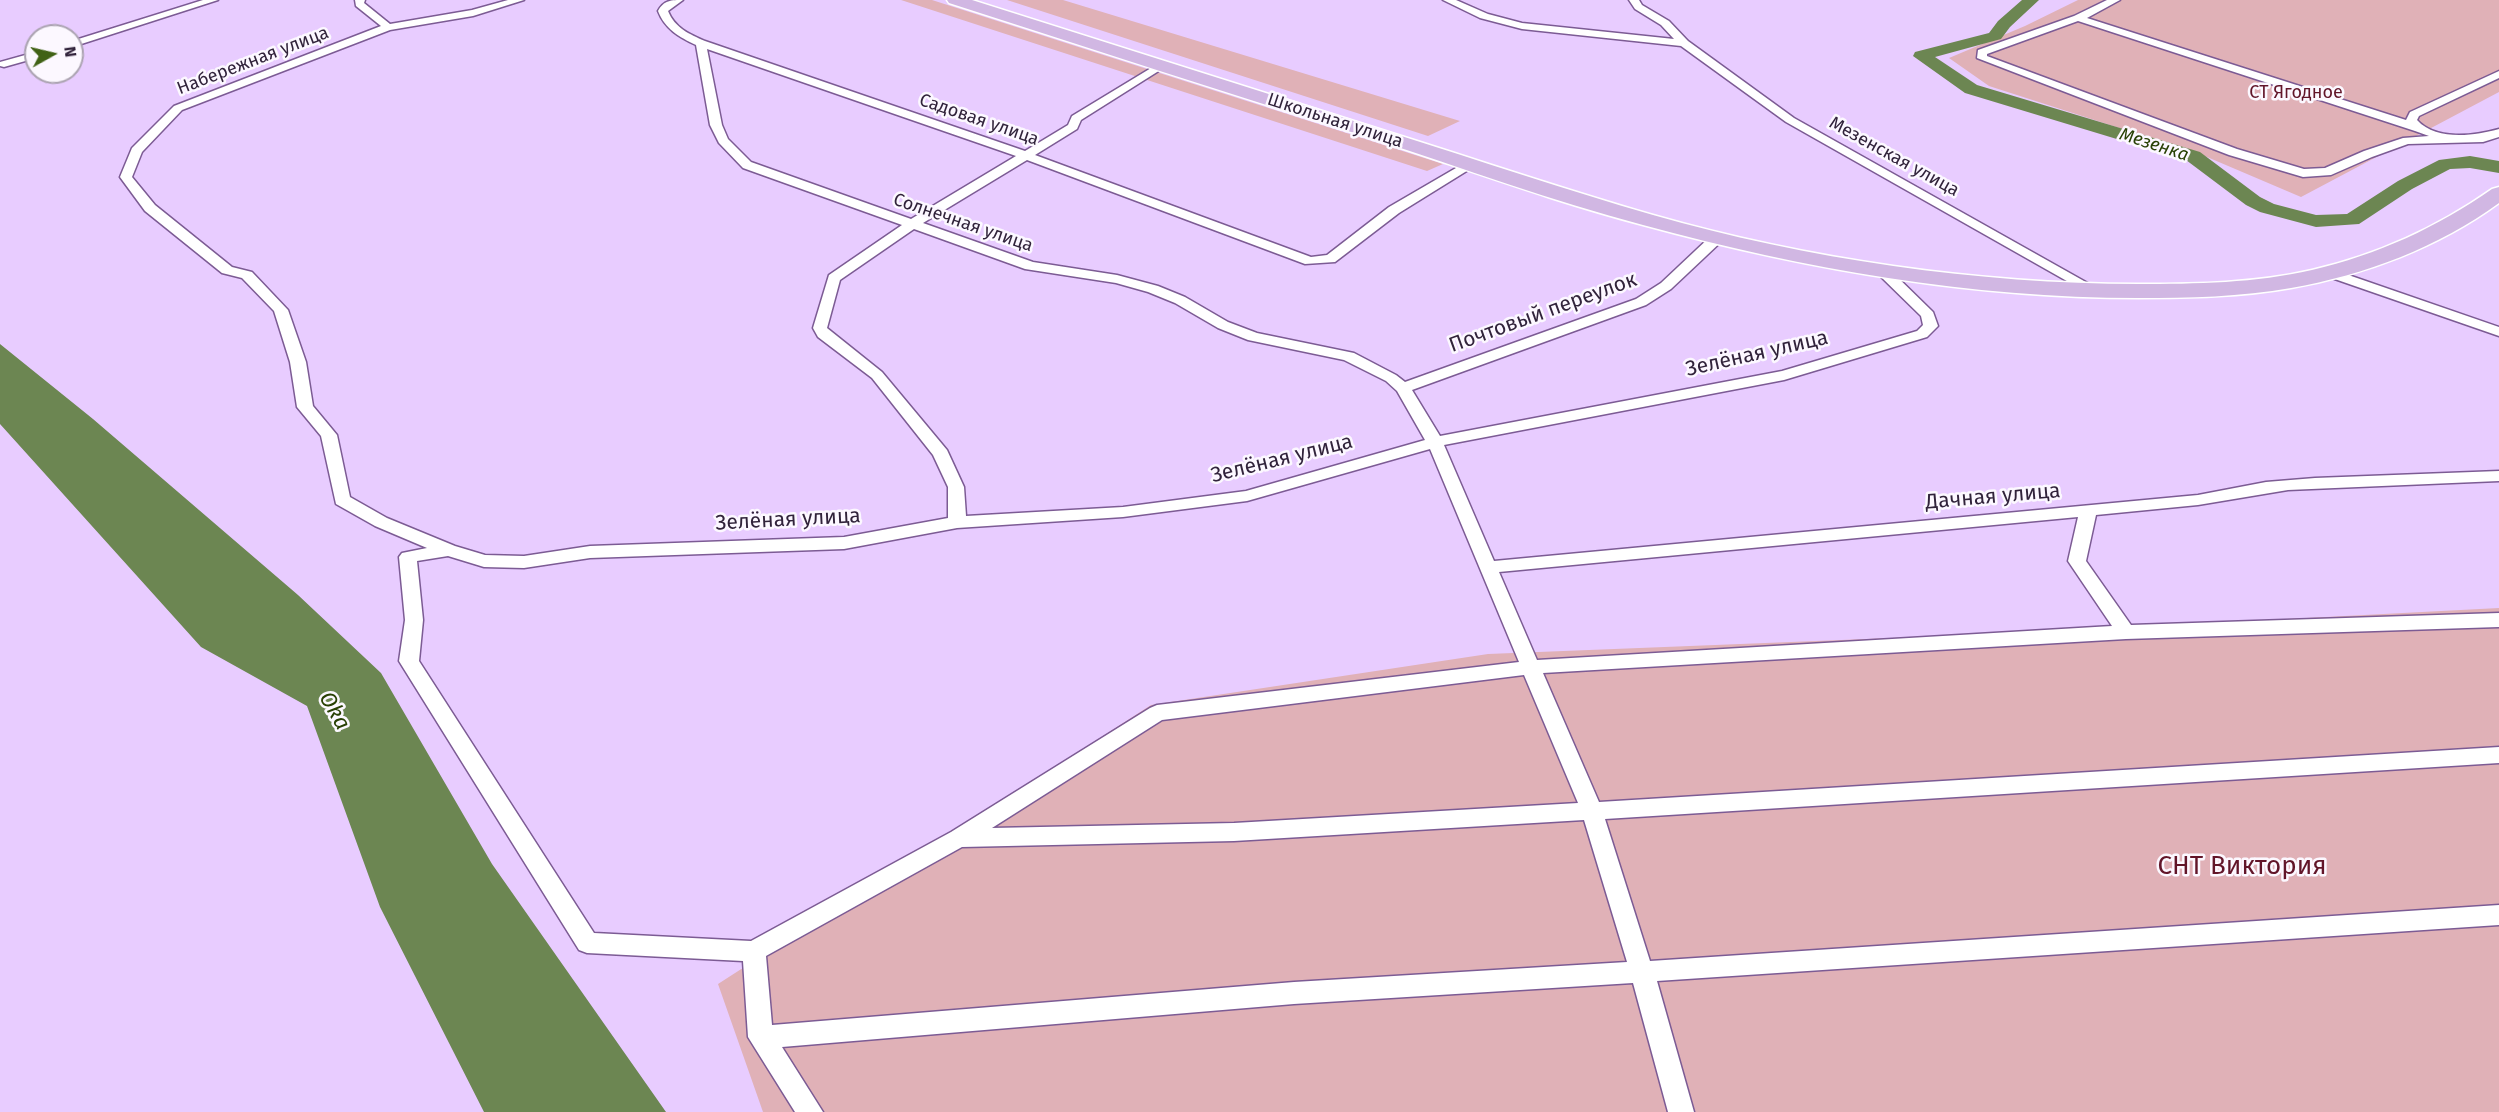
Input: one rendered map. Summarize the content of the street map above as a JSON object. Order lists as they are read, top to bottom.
{
  "streets": {
    "main road": ["Школьная улица"],
    "street": [
      "Набережная улица",
      "Садовая улица",
      "Мезенская улица",
      "Солнечная улица",
      "Почтовый переулок",
      "Зелёная улица",
      "Дачная улица"
    ]
  },
  "crossings": [
    ["Набережная улица", "Зелёная улица"],
    ["Садовая улица", "Школьная улица"],
    ["Садовая улица", "Солнечная улица"],
    ["Школьная улица", "Мезенская улица"],
    ["Школьная улица", "Почтовый переулок"],
    ["Школьная улица", "Зелёная улица"],
    ["Солнечная улица", "Почтовый переулок"]
  ],
  "water": ["Мезенка", "Oka"],
  "parks": ["СТ Ягодное", "СНТ Виктория"],
  "north": "right"
}
